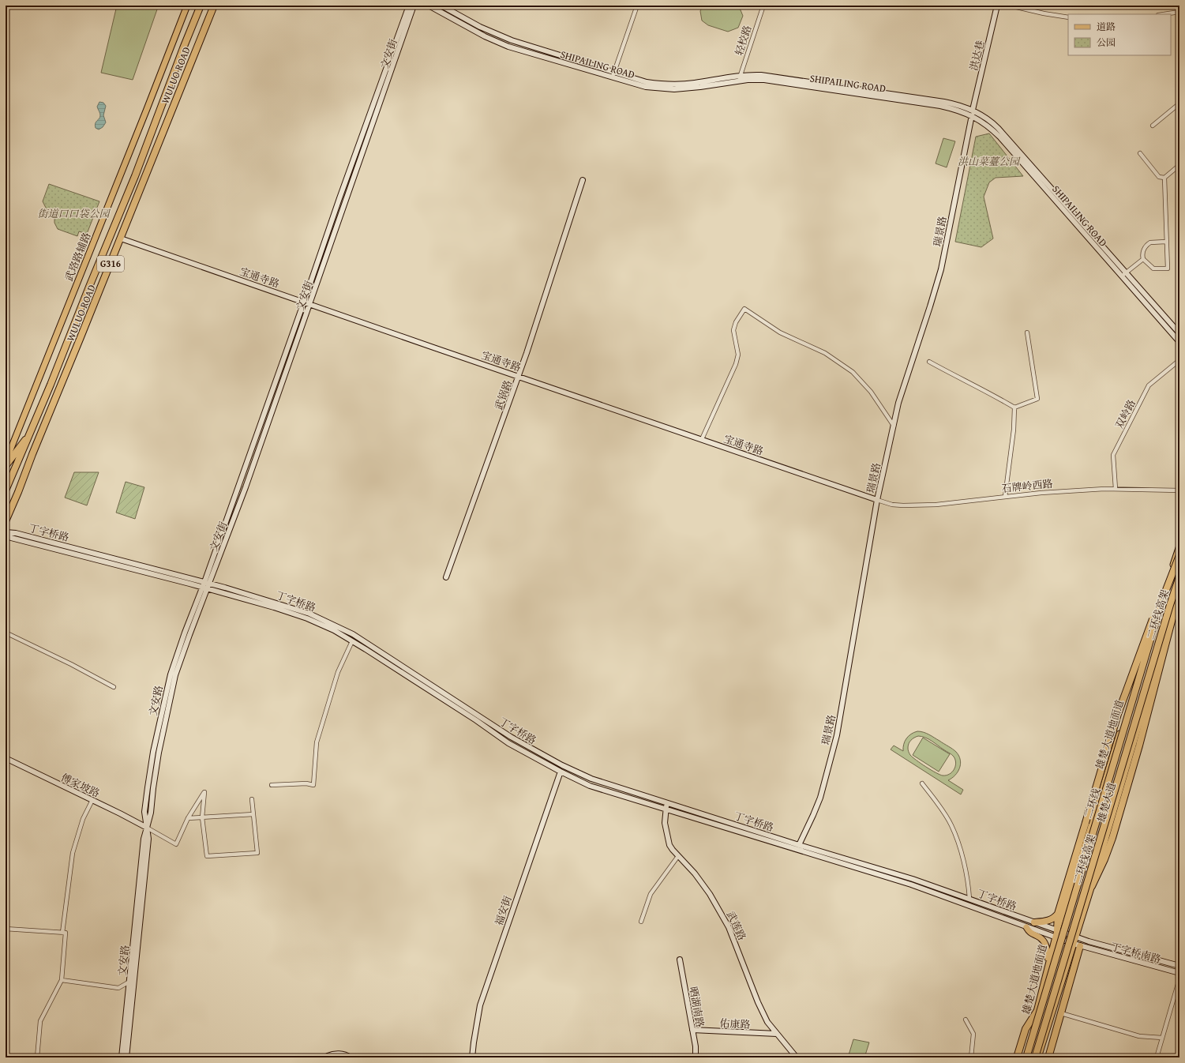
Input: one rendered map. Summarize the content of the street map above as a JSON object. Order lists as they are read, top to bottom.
{
  "streets": {
    "highway": [
      "WULUO ROAD",
      "G316",
      "二环线高架",
      "二环线"
    ],
    "main road": [
      "文安街",
      "洪达巷",
      "SHIPAILING ROAD",
      "瑞景路",
      "武珞路辅路",
      "宝通寺路",
      "武锅路",
      "丁字桥路",
      "文安路",
      "雄楚大道地面道",
      "傅家坡路",
      "雄楚大道",
      "福安街",
      "武莲路",
      "丁字桥南路",
      "晒湖南路",
      "佑康路"
    ],
    "street": ["轻校路", "双岭路", "石牌岭西路"]
  },
  "crossings": [
    ["轻校路", "SHIPAILING ROAD"],
    ["文安街", "宝通寺路"],
    ["文安街", "丁字桥路"],
    ["文安街", "文安路"],
    ["洪达巷", "SHIPAILING ROAD"],
    ["SHIPAILING ROAD", "瑞景路"],
    ["WULUO ROAD", "宝通寺路"],
    ["瑞景路", "宝通寺路"],
    ["瑞景路", "石牌岭西路"],
    ["瑞景路", "丁字桥路"],
    ["宝通寺路", "武锅路"],
    ["宝通寺路", "石牌岭西路"],
    ["双岭路", "石牌岭西路"],
    ["丁字桥路", "文安路"],
    ["丁字桥路", "雄楚大道地面道"],
    ["丁字桥路", "福安街"],
    ["丁字桥路", "武莲路"],
    ["丁字桥路", "丁字桥南路"],
    ["文安路", "傅家坡路"],
    ["雄楚大道地面道", "丁字桥南路"],
    ["雄楚大道", "丁字桥南路"],
    ["武莲路", "佑康路"],
    ["晒湖南路", "佑康路"]
  ],
  "parks": ["洪山菜薹公园", "街道口口袋公园"],
  "legend": ["道路", "公园"]
}
